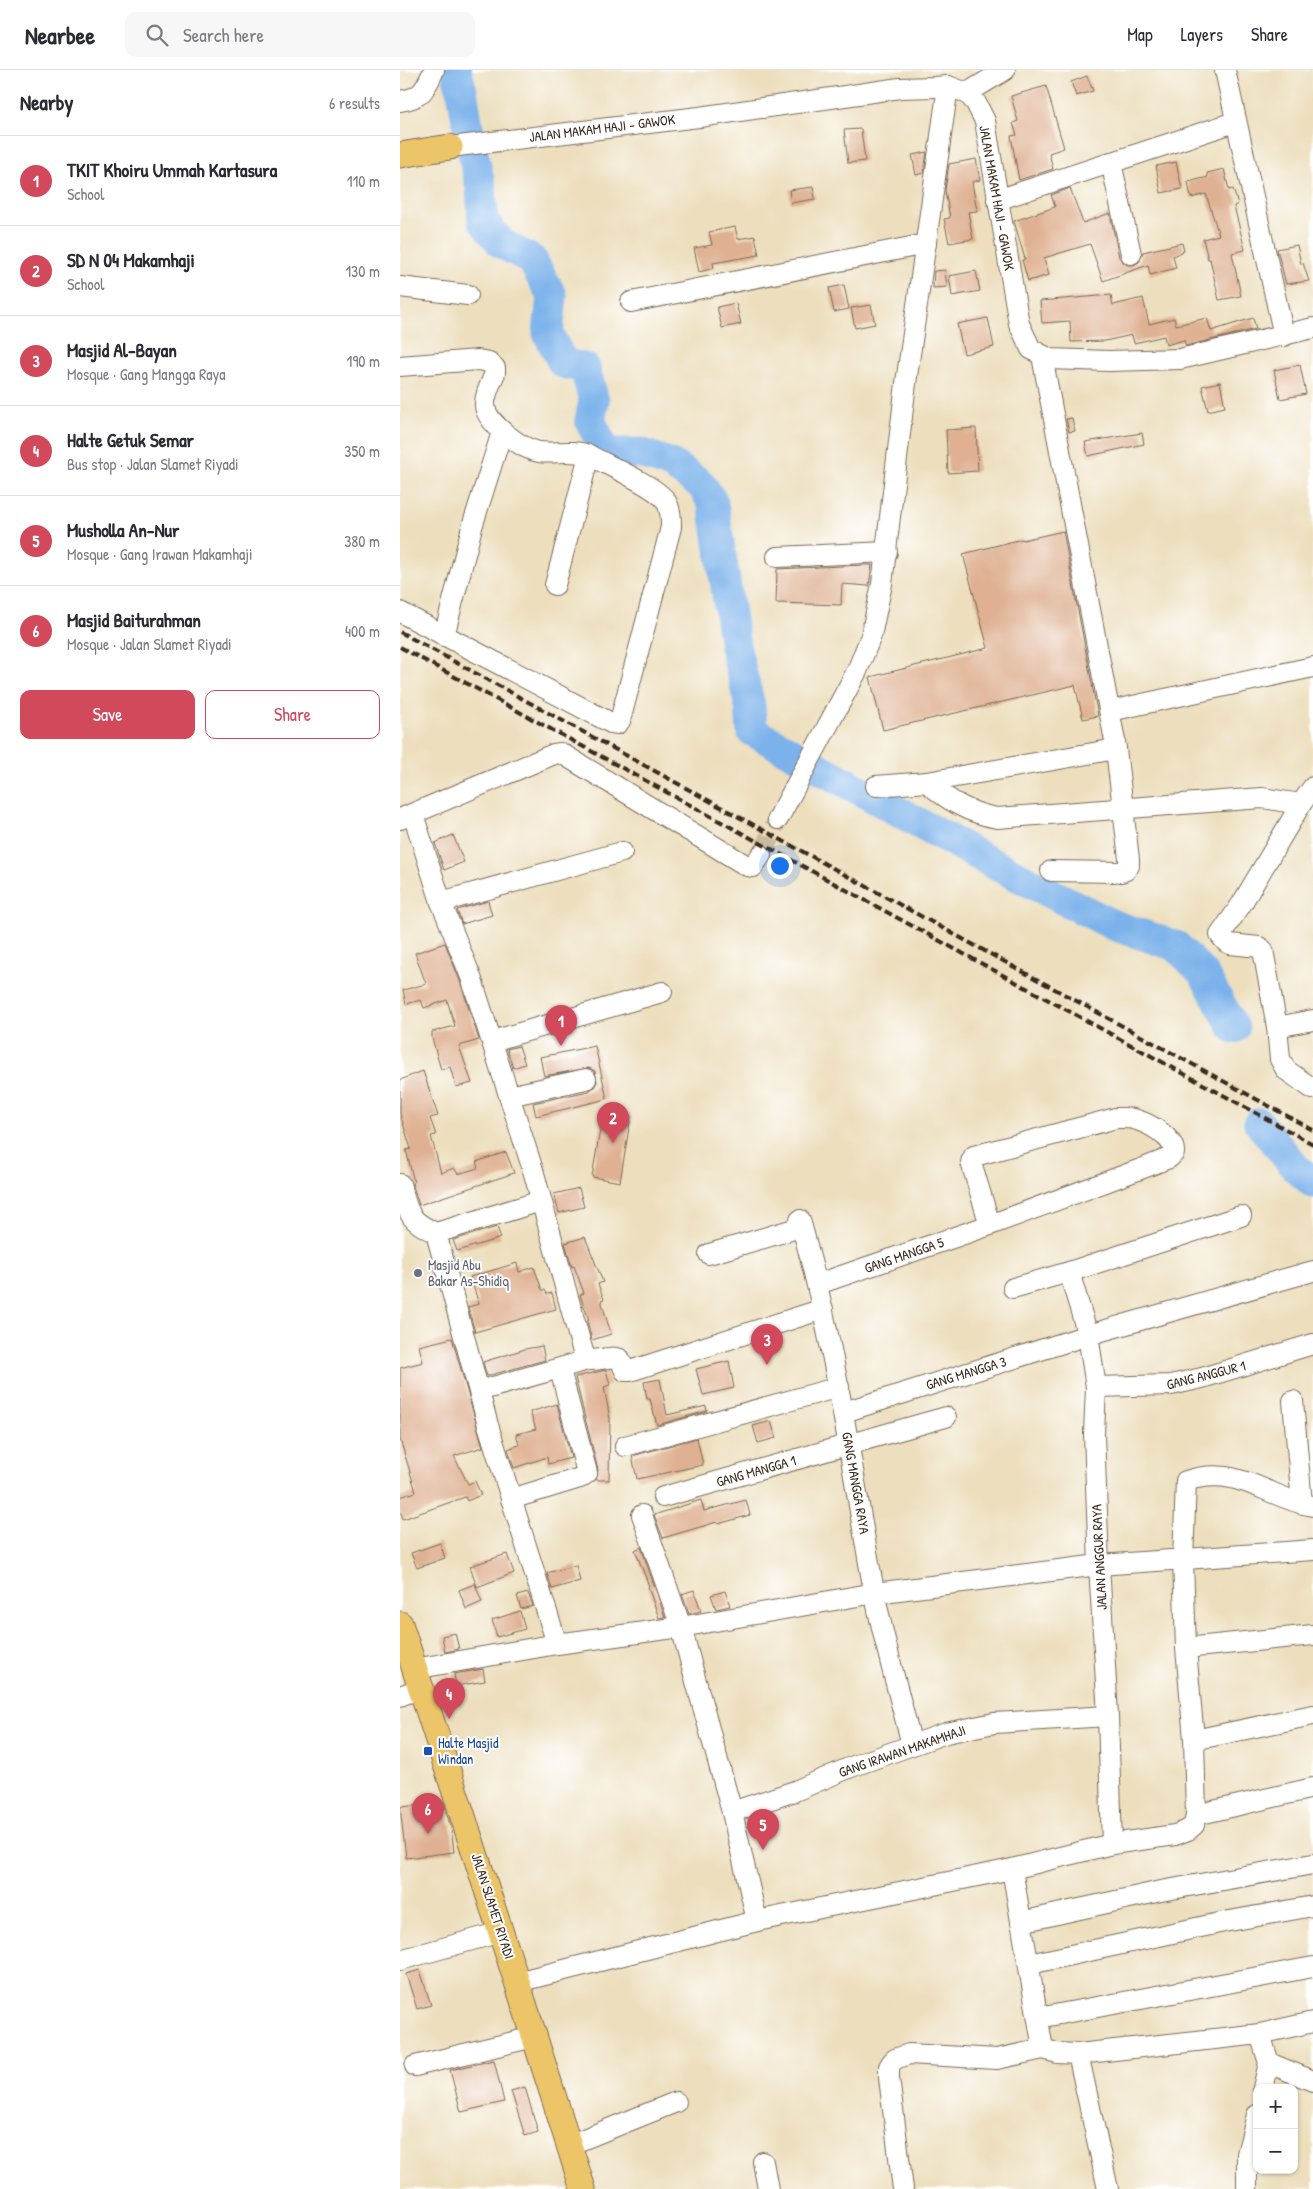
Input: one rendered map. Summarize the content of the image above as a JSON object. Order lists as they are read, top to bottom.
{
  "streets": {
    "main road": ["JALAN MAKAM HAJI - GAWOK", "JALAN SLAMET RIYADI"],
    "street": [
      "GANG MANGGA 5",
      "GANG MANGGA 3",
      "GANG ANGGUR 1",
      "GANG MANGGA 1",
      "GANG MANGGA RAYA",
      "JALAN ANGGUR RAYA",
      "GANG IRAWAN MAKAMHAJI"
    ]
  },
  "crossings": [
    ["GANG MANGGA 5", "GANG MANGGA RAYA"],
    ["GANG MANGGA 3", "GANG MANGGA RAYA"],
    ["GANG MANGGA 3", "JALAN ANGGUR RAYA"],
    ["GANG ANGGUR 1", "JALAN ANGGUR RAYA"],
    ["GANG MANGGA 1", "GANG MANGGA RAYA"],
    ["GANG MANGGA RAYA", "GANG IRAWAN MAKAMHAJI"],
    ["JALAN ANGGUR RAYA", "GANG IRAWAN MAKAMHAJI"]
  ],
  "places": {
    "other": ["Masjid Abu Bakar As-Shidiq"],
    "transit": ["Halte Masjid Windan"]
  },
  "page": {
    "header": "Nearbee",
    "search": "Search here",
    "nav": ["Map", "Layers", "Share"],
    "heading": ["Nearby", "6 results"],
    "list": [
      {
        "mark": "1",
        "name": "TKIT Khoiru Ummah Kartasura",
        "note": "School",
        "value": "110 m"
      },
      {
        "mark": "2",
        "name": "SD N 04 Makamhaji",
        "note": "School",
        "value": "130 m"
      },
      {
        "mark": "3",
        "name": "Masjid Al-Bayan",
        "note": "Mosque · Gang Mangga Raya",
        "value": "190 m"
      },
      {
        "mark": "4",
        "name": "Halte Getuk Semar",
        "note": "Bus stop · Jalan Slamet Riyadi",
        "value": "350 m"
      },
      {
        "mark": "5",
        "name": "Musholla An-Nur",
        "note": "Mosque · Gang Irawan Makamhaji",
        "value": "380 m"
      },
      {
        "mark": "6",
        "name": "Masjid Baiturahman",
        "note": "Mosque · Jalan Slamet Riyadi",
        "value": "400 m"
      }
    ],
    "buttons": ["Save", "Share"],
    "pins": [
      "1",
      "2",
      "3",
      "4",
      "6",
      "5"
    ],
    "map_buttons": ["+", "−"]
  }
}
